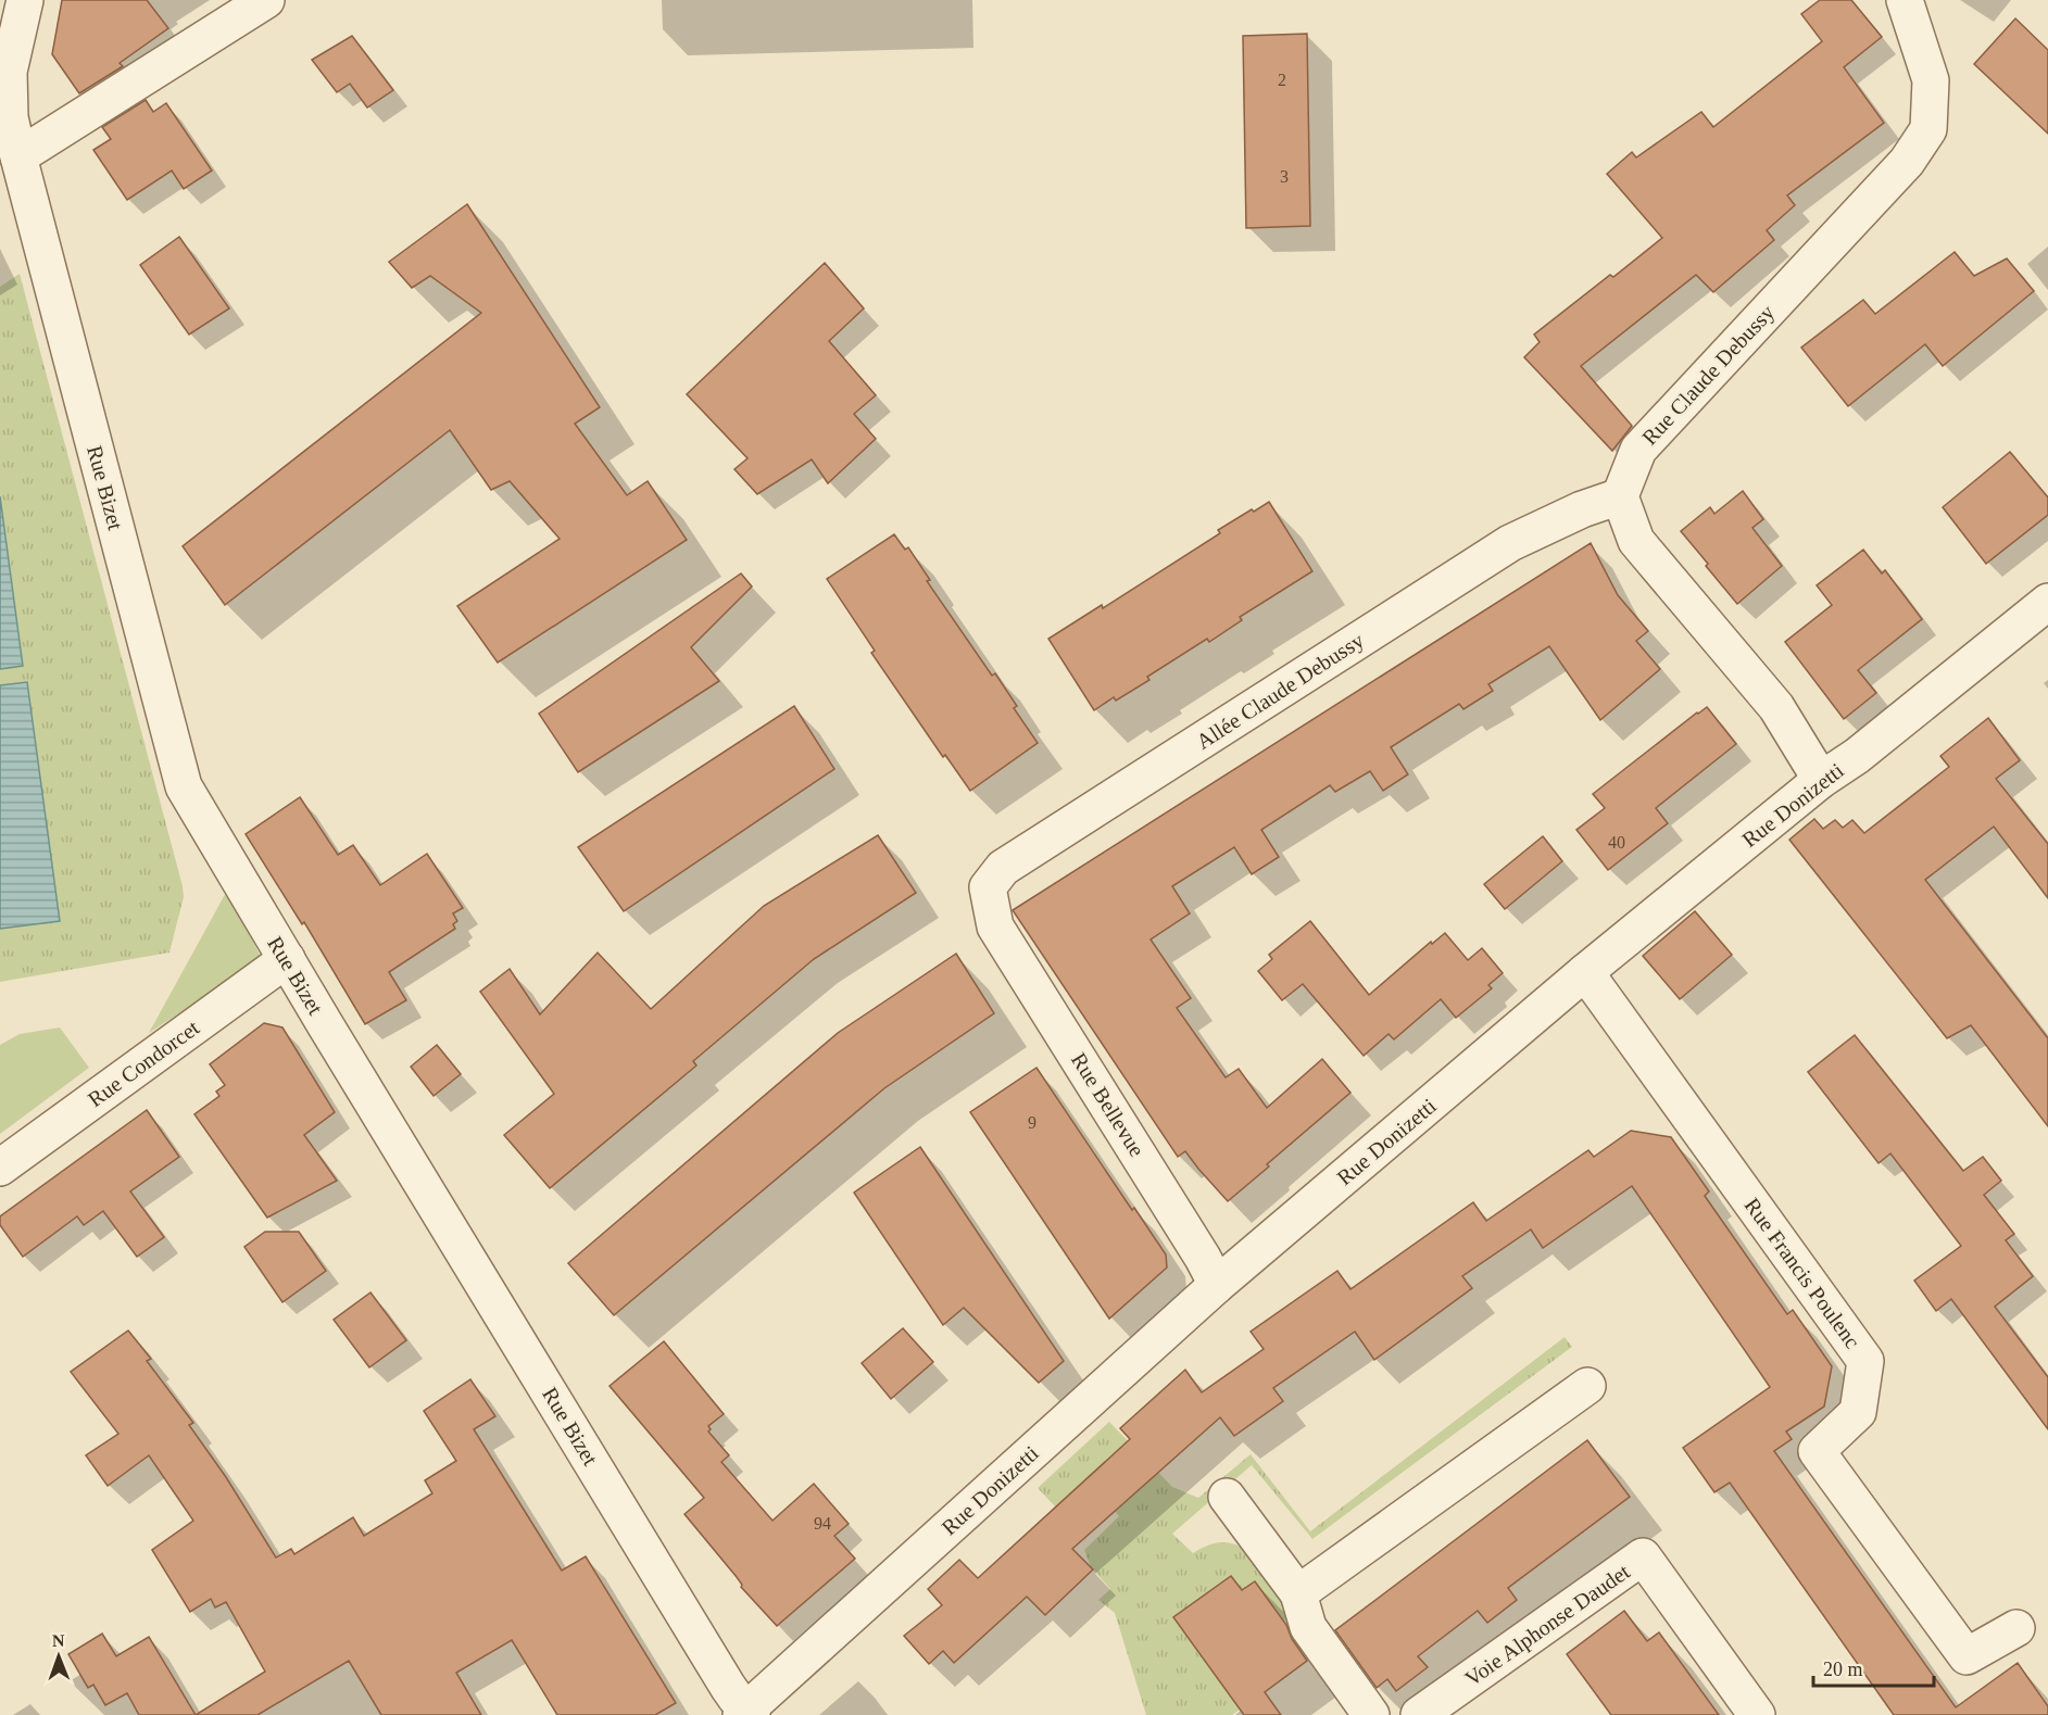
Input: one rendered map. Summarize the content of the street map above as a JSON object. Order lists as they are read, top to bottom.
{
  "streets": {
    "street": [
      "Rue Claude Debussy",
      "Rue Bizet",
      "Allée Claude Debussy",
      "Rue Donizetti",
      "Rue Condorcet",
      "Rue Bellevue",
      "Rue Francis Poulenc",
      "Voie Alphonse Daudet"
    ]
  },
  "crossings": [
    ["Rue Claude Debussy", "Allée Claude Debussy"],
    ["Rue Bizet", "Rue Donizetti"],
    ["Rue Bizet", "Rue Condorcet"],
    ["Allée Claude Debussy", "Rue Bellevue"],
    ["Rue Donizetti", "Rue Bellevue"],
    ["Rue Donizetti", "Rue Francis Poulenc"]
  ],
  "house_numbers": [
    "2",
    "3",
    "40",
    "9",
    "94"
  ],
  "scale_bar": "20 m",
  "north": "top"
}
